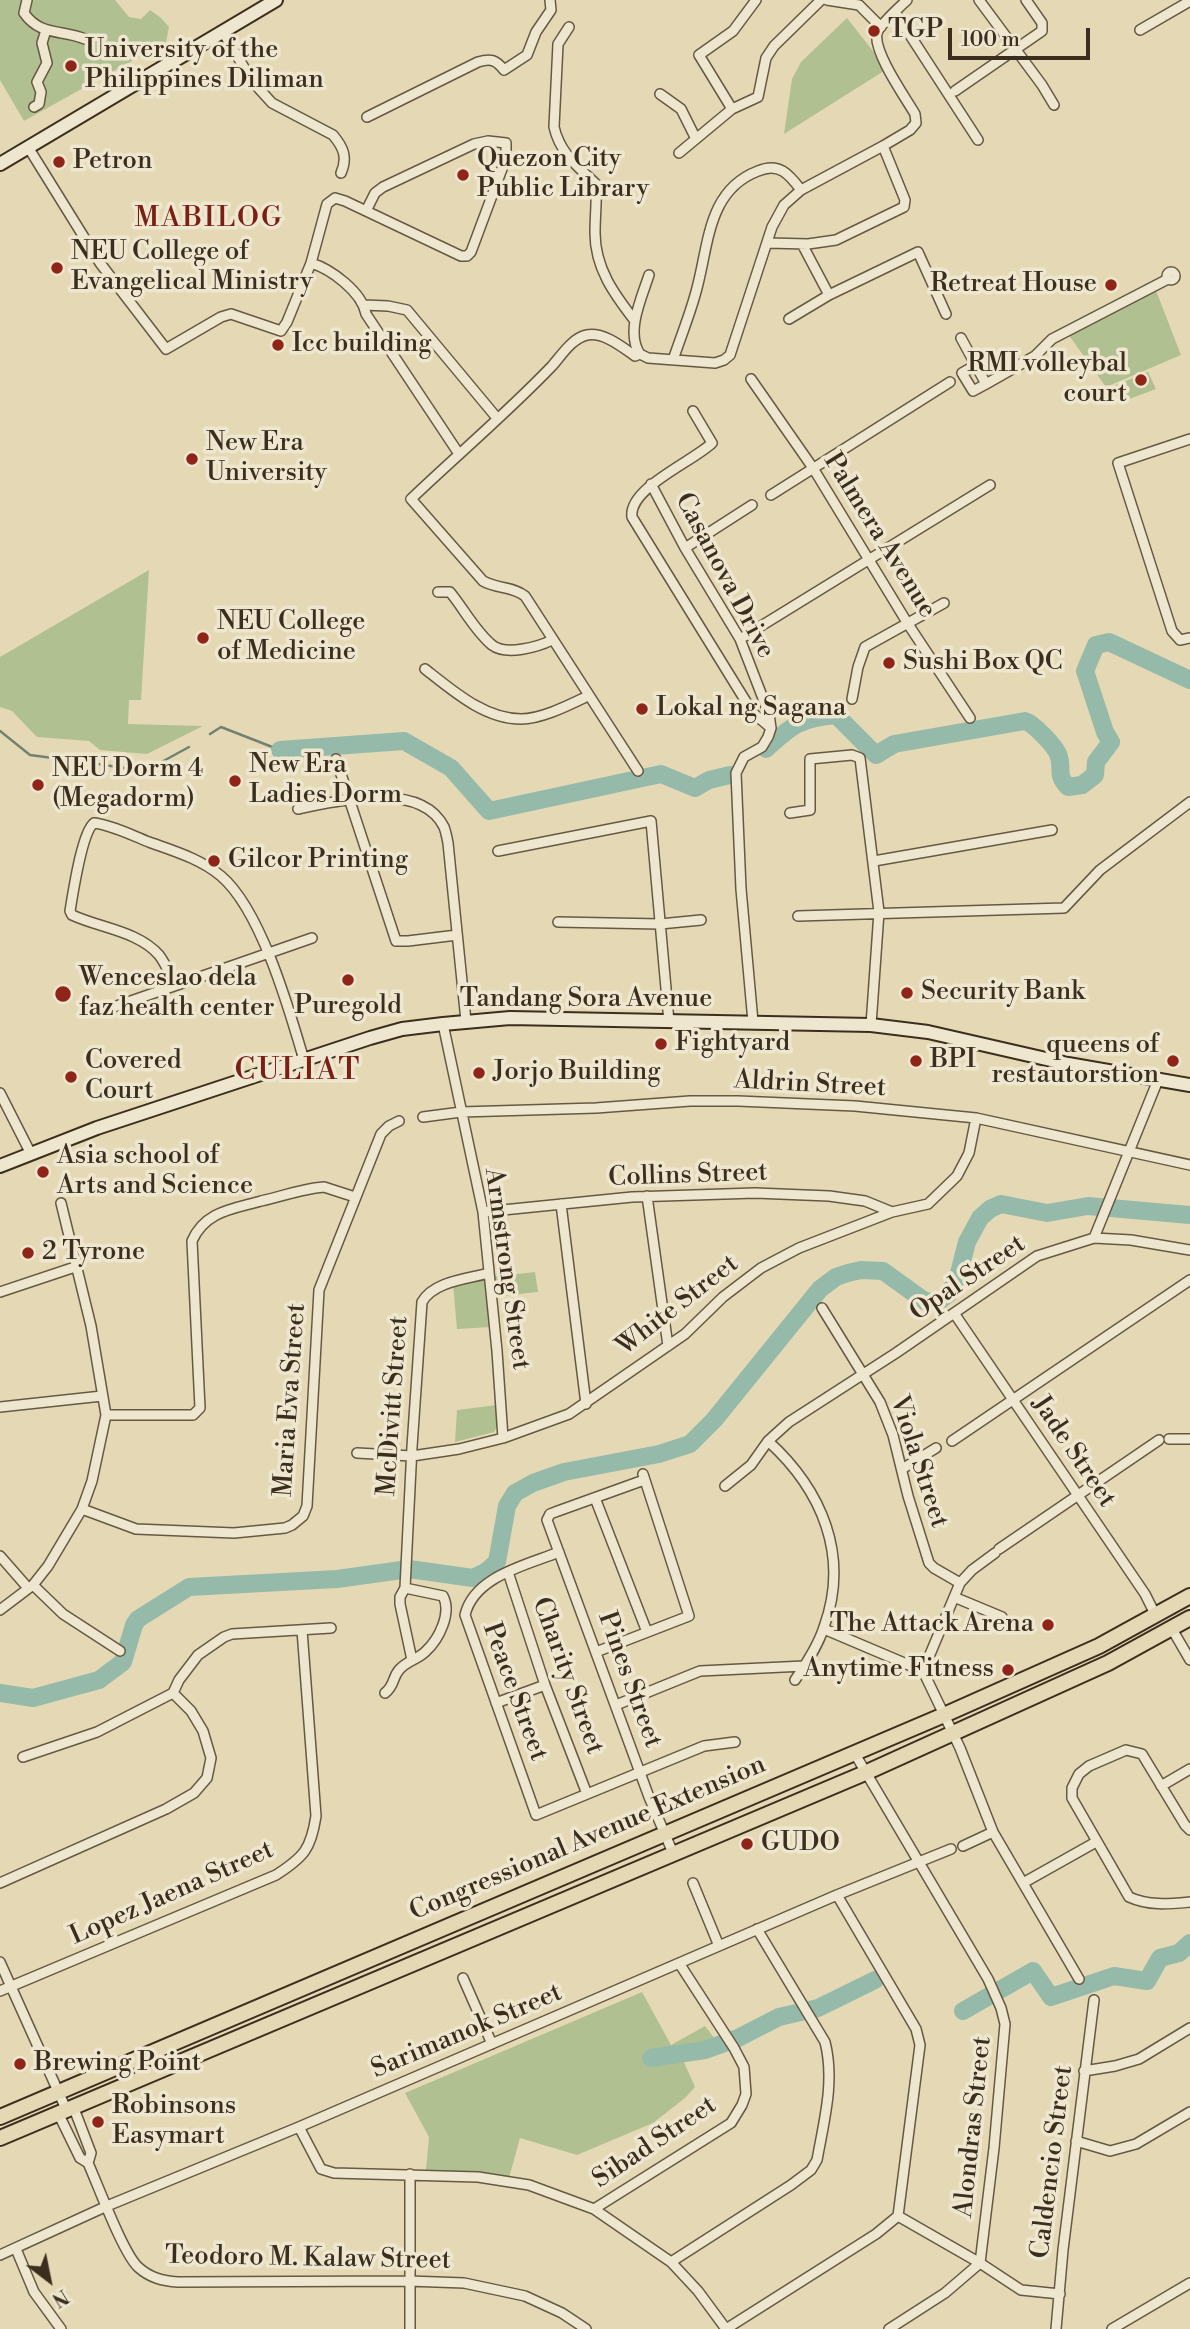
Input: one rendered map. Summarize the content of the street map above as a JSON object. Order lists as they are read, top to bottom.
{
  "streets": {
    "main road": ["Tandang Sora Avenue", "Congressional Avenue Extension"],
    "street": [
      "Palmera Avenue",
      "Casanova Drive",
      "Aldrin Street",
      "Collins Street",
      "Armstrong Street",
      "Opal Street",
      "White Street",
      "Maria Eva Street",
      "McDivitt Street",
      "Jade Street",
      "Viola Street",
      "Charity Street",
      "Pines Street",
      "Peace Street",
      "Lopez Jaena Street",
      "Sarimanok Street",
      "Alondras Street",
      "Sibad Street",
      "Caldencio Street",
      "Teodoro M. Kalaw Street"
    ]
  },
  "crossings": [
    ["Tandang Sora Avenue", "Armstrong Street"],
    ["Aldrin Street", "Armstrong Street"],
    ["Aldrin Street", "White Street"],
    ["Collins Street", "Armstrong Street"],
    ["Collins Street", "White Street"],
    ["Armstrong Street", "White Street"],
    ["Armstrong Street", "McDivitt Street"],
    ["Opal Street", "Jade Street"],
    ["Opal Street", "Viola Street"],
    ["White Street", "McDivitt Street"],
    ["Jade Street", "Congressional Avenue Extension"],
    ["Charity Street", "Peace Street"],
    ["Pines Street", "Peace Street"],
    ["Pines Street", "Congressional Avenue Extension"],
    ["Congressional Avenue Extension", "Alondras Street"],
    ["Congressional Avenue Extension", "Teodoro M. Kalaw Street"],
    ["Lopez Jaena Street", "Teodoro M. Kalaw Street"],
    ["Sarimanok Street", "Alondras Street"],
    ["Sarimanok Street", "Sibad Street"],
    ["Sarimanok Street", "Teodoro M. Kalaw Street"]
  ],
  "districts": ["MABILOG", "CULIAT"],
  "places": [
    "TGP",
    "University of the Philippines Diliman",
    "Petron",
    "Quezon City Public Library",
    "NEU College of Evangelical Ministry",
    "Retreat House",
    "Icc building",
    "RMI volleybal court",
    "New Era University",
    "NEU College of Medicine",
    "Sushi Box QC",
    "Lokal ng Sagana",
    "New Era Ladies Dorm",
    "NEU Dorm 4 (Megadorm)",
    "Gilcor Printing",
    "Puregold",
    "Security Bank",
    "Wenceslao dela faz health center",
    "Fightyard",
    "BPI",
    "queens of restautorstion",
    "Jorjo Building",
    "Covered Court",
    "Asia school of Arts and Science",
    "2 Tyrone",
    "The Attack Arena",
    "Anytime Fitness",
    "GUDO",
    "Brewing Point",
    "Robinsons Easymart"
  ],
  "scale_bar": "100 m",
  "north": "bottom right"
}
